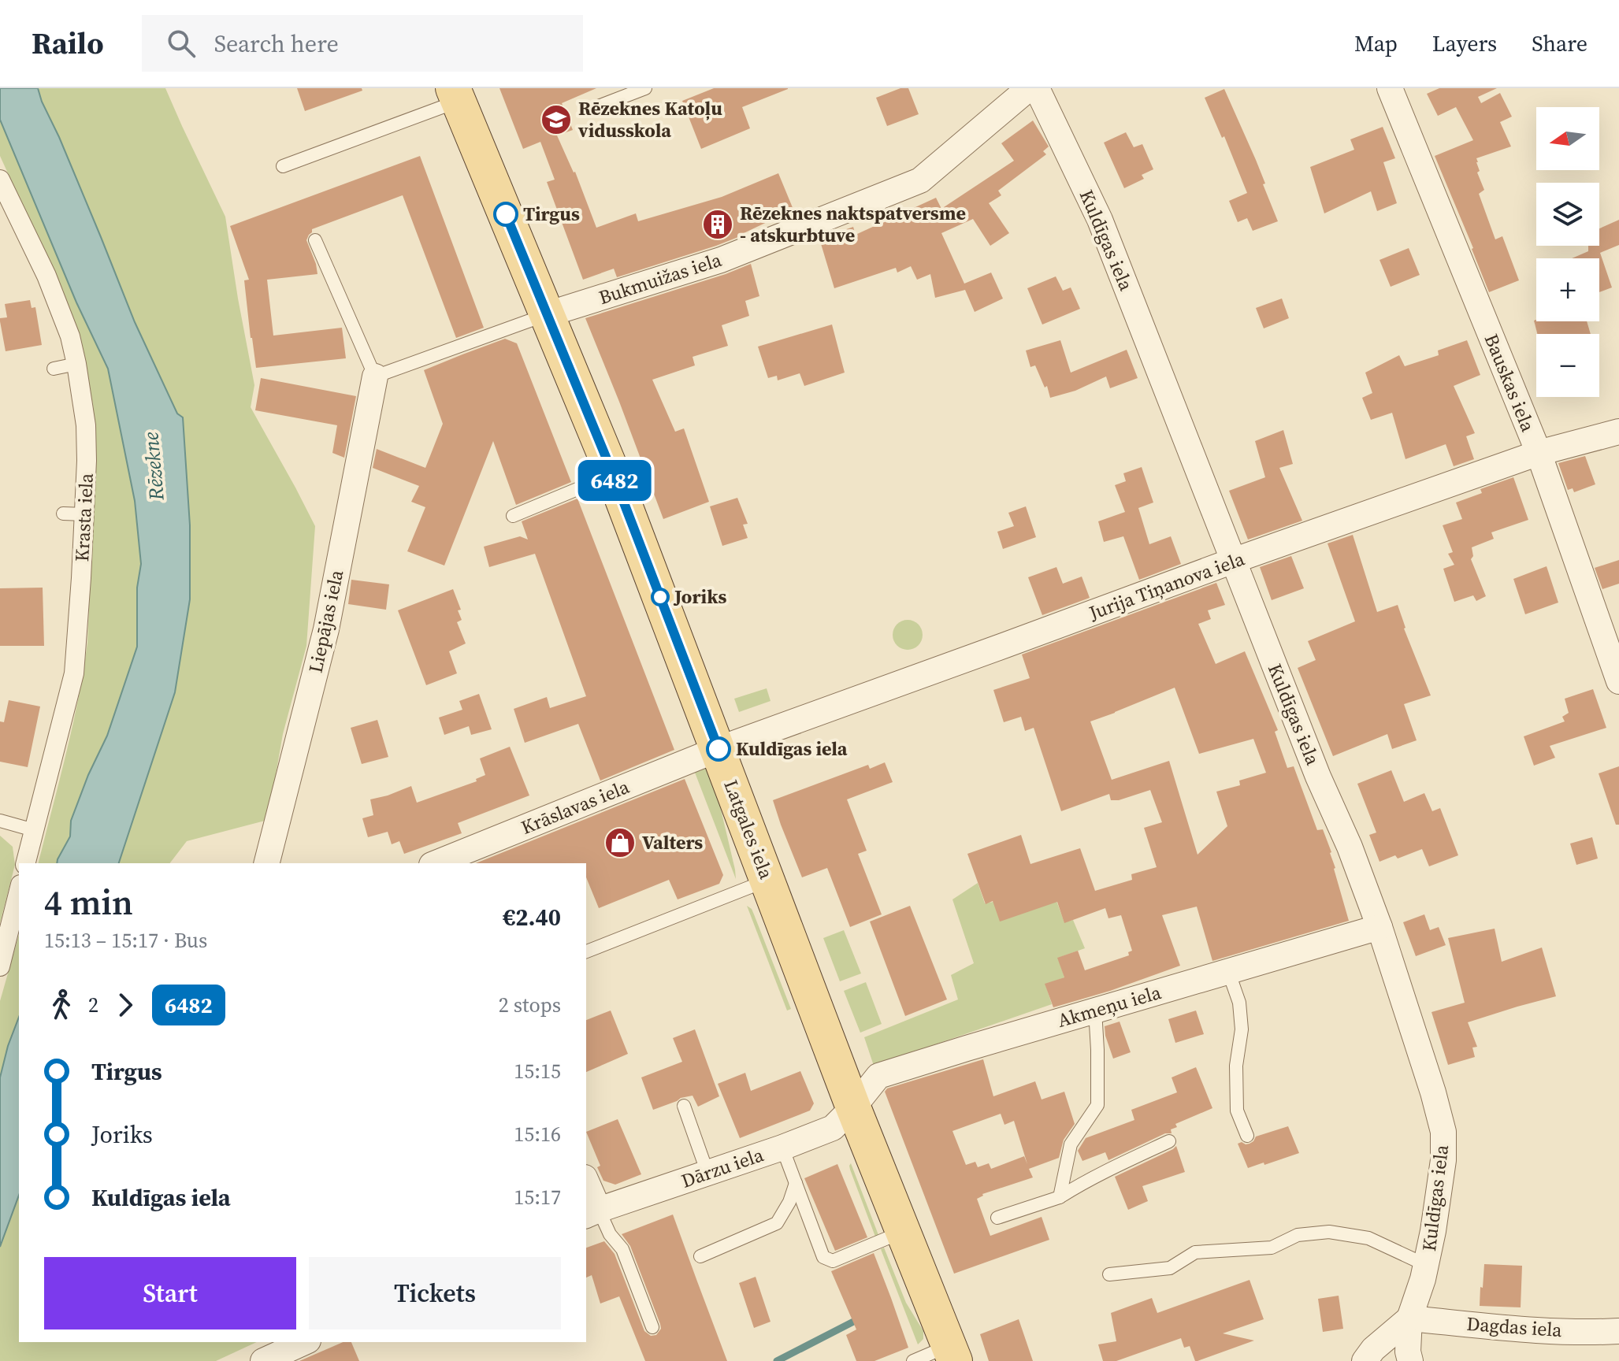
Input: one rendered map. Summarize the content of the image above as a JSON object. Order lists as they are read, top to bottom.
{
  "streets": {
    "main road": ["Latgales iela"],
    "street": [
      "Kuldīgas iela",
      "Bukmuižas iela",
      "Bauskas iela",
      "Krasta iela",
      "Jurija Tiņanova iela",
      "Liepājas iela",
      "Krāslavas iela",
      "Akmeņu iela",
      "Dārzu iela",
      "Dagdas iela"
    ]
  },
  "crossings": [
    ["Kuldīgas iela", "Jurija Tiņanova iela"],
    ["Kuldīgas iela", "Akmeņu iela"],
    ["Kuldīgas iela", "Dagdas iela"],
    ["Bukmuižas iela", "Latgales iela"],
    ["Bauskas iela", "Jurija Tiņanova iela"],
    ["Jurija Tiņanova iela", "Krāslavas iela"],
    ["Jurija Tiņanova iela", "Latgales iela"],
    ["Krāslavas iela", "Latgales iela"],
    ["Latgales iela", "Akmeņu iela"],
    ["Latgales iela", "Dārzu iela"],
    ["Akmeņu iela", "Dārzu iela"]
  ],
  "water": ["Rēzekne"],
  "places": {
    "school or university": ["Rēzeknes Katoļu vidusskola"],
    "other": ["Tirgus", "Joriks", "Kuldīgas iela"],
    "building": ["Rēzeknes naktspatversme - atskurbtuve"],
    "shop": ["Valters"]
  },
  "lines": ["bus line 6482"],
  "north": "left",
  "page": {
    "header": "Railo",
    "search": "Search here",
    "nav": ["Map", "Layers", "Share"],
    "on_map": "6482",
    "map_buttons": ["+", "−"],
    "heading": ["4 min", "15:13 – 15:17 · Bus", "€2.40"],
    "legs": ["2", "6482", "2 stops"],
    "list": [
      {
        "name": "Tirgus",
        "value": "15:15"
      },
      {
        "name": "Joriks",
        "value": "15:16"
      },
      {
        "name": "Kuldīgas iela",
        "value": "15:17"
      }
    ],
    "buttons": ["Start", "Tickets"]
  }
}
